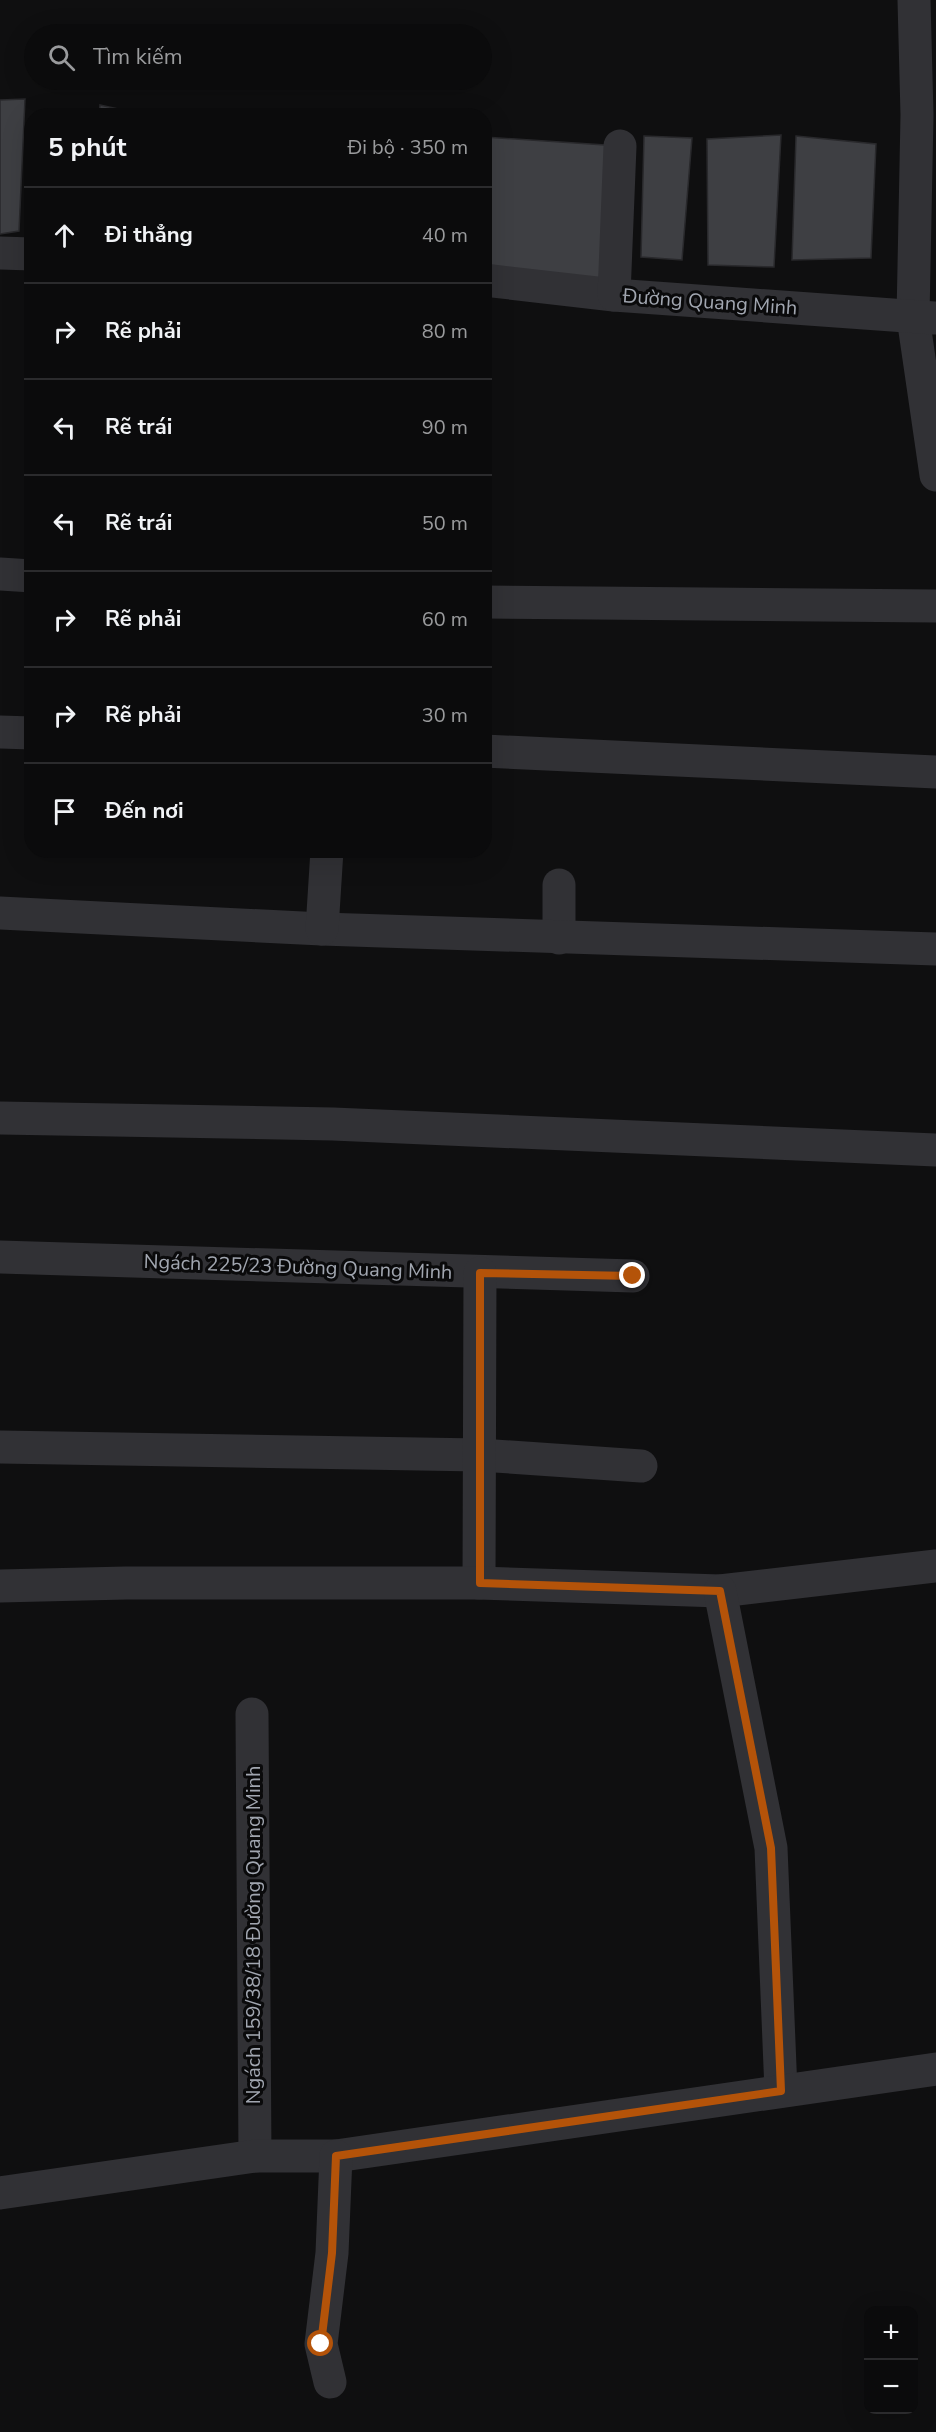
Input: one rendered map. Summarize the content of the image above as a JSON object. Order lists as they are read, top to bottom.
{
  "streets": {
    "street": ["Đường Quang Minh", "Ngách 225/23 Đường Quang Minh", "Ngách 159/38/18 Đường Quang Minh"]
  },
  "page": {
    "search": "Tìm kiếm",
    "heading": ["5 phút", "Đi bộ · 350 m"],
    "list": [
      ["Đi thẳng", "40 m"],
      ["Rẽ phải", "80 m"],
      ["Rẽ trái", "90 m"],
      ["Rẽ trái", "50 m"],
      ["Rẽ phải", "60 m"],
      ["Rẽ phải", "30 m"],
      "Đến nơi"
    ],
    "map_buttons": ["+", "−"]
  }
}
